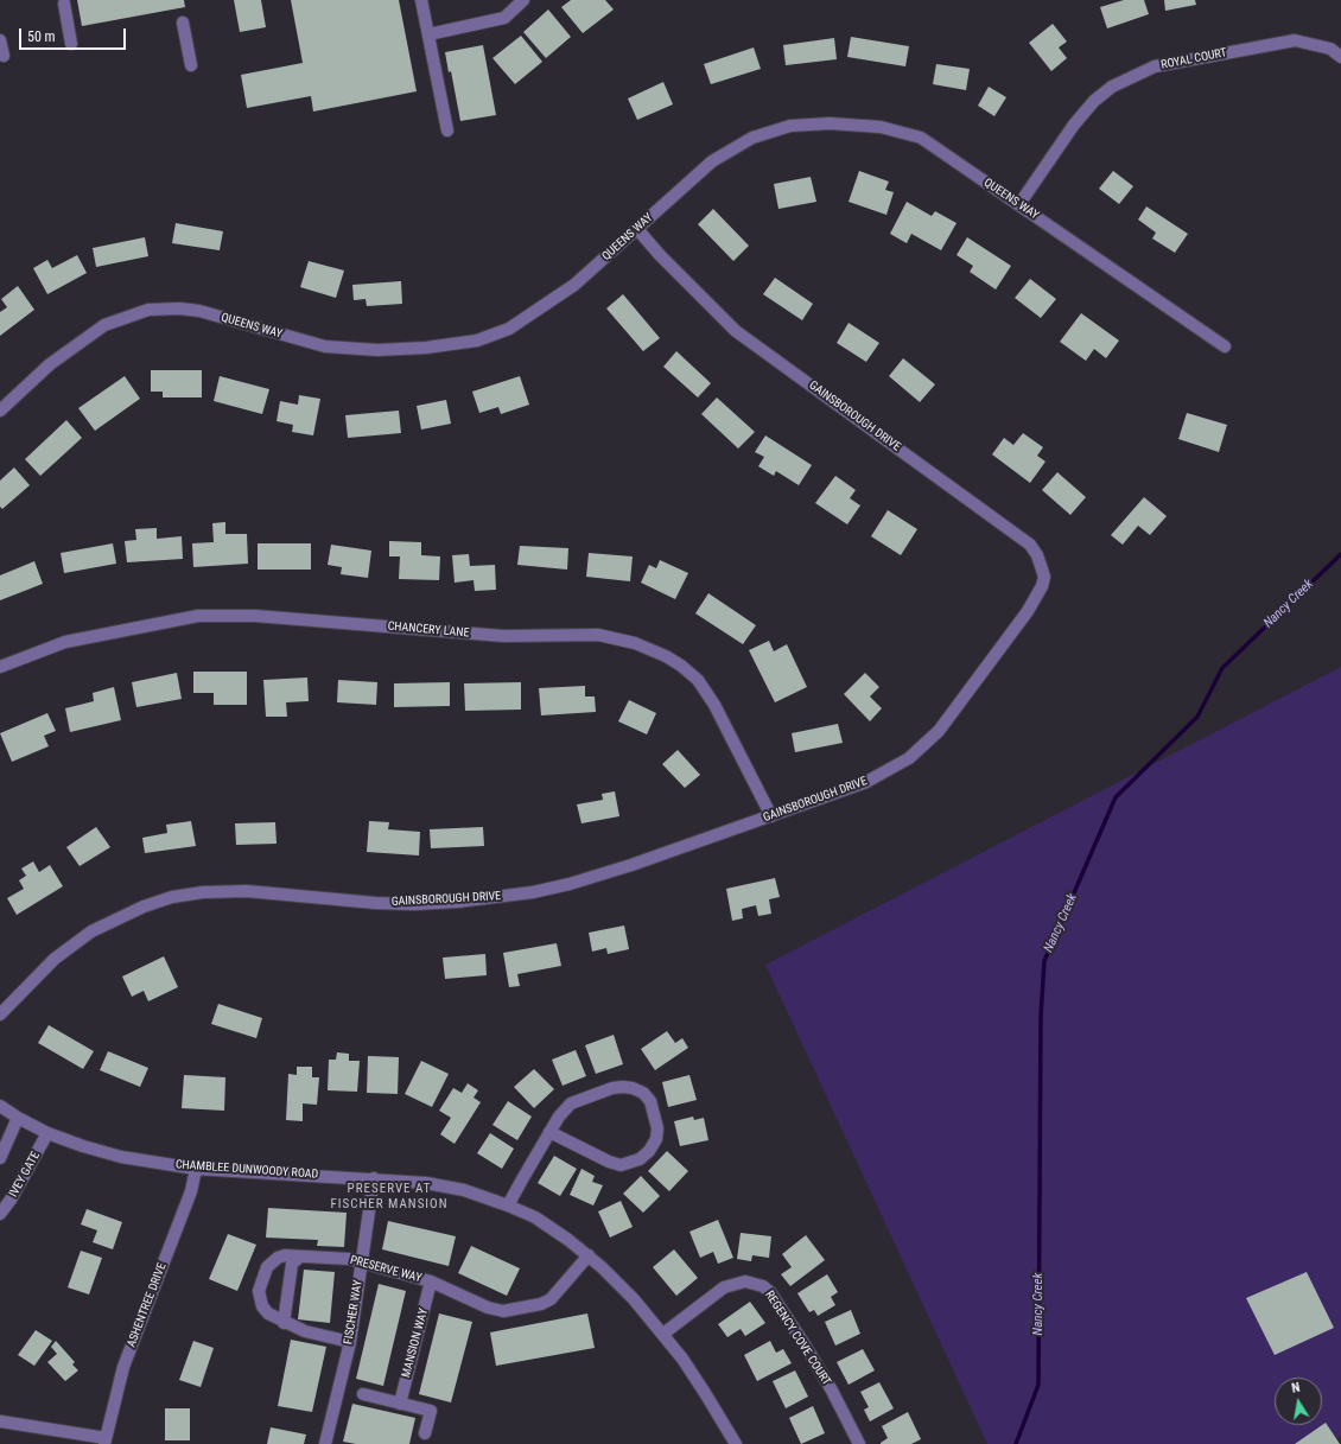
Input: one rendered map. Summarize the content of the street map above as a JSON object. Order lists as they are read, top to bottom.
{
  "streets": {
    "street": [
      "ROYAL COURT",
      "QUEENS WAY",
      "GAINSBOROUGH DRIVE",
      "CHANCERY LANE",
      "CHAMBLEE DUNWOODY ROAD",
      "IVEY GATE",
      "PRESERVE WAY",
      "ASHENTREE DRIVE",
      "FISCHER WAY",
      "REGENCY COVE COURT",
      "MANSION WAY"
    ]
  },
  "crossings": [
    ["ROYAL COURT", "QUEENS WAY"],
    ["QUEENS WAY", "GAINSBOROUGH DRIVE"],
    ["GAINSBOROUGH DRIVE", "CHANCERY LANE"],
    ["CHAMBLEE DUNWOODY ROAD", "IVEY GATE"],
    ["CHAMBLEE DUNWOODY ROAD", "PRESERVE WAY"],
    ["CHAMBLEE DUNWOODY ROAD", "ASHENTREE DRIVE"],
    ["CHAMBLEE DUNWOODY ROAD", "FISCHER WAY"],
    ["CHAMBLEE DUNWOODY ROAD", "REGENCY COVE COURT"],
    ["PRESERVE WAY", "FISCHER WAY"],
    ["PRESERVE WAY", "MANSION WAY"]
  ],
  "districts": ["PRESERVE AT FISCHER MANSION"],
  "water": ["Nancy Creek"],
  "scale_bar": "50 m",
  "north": "top"
}
